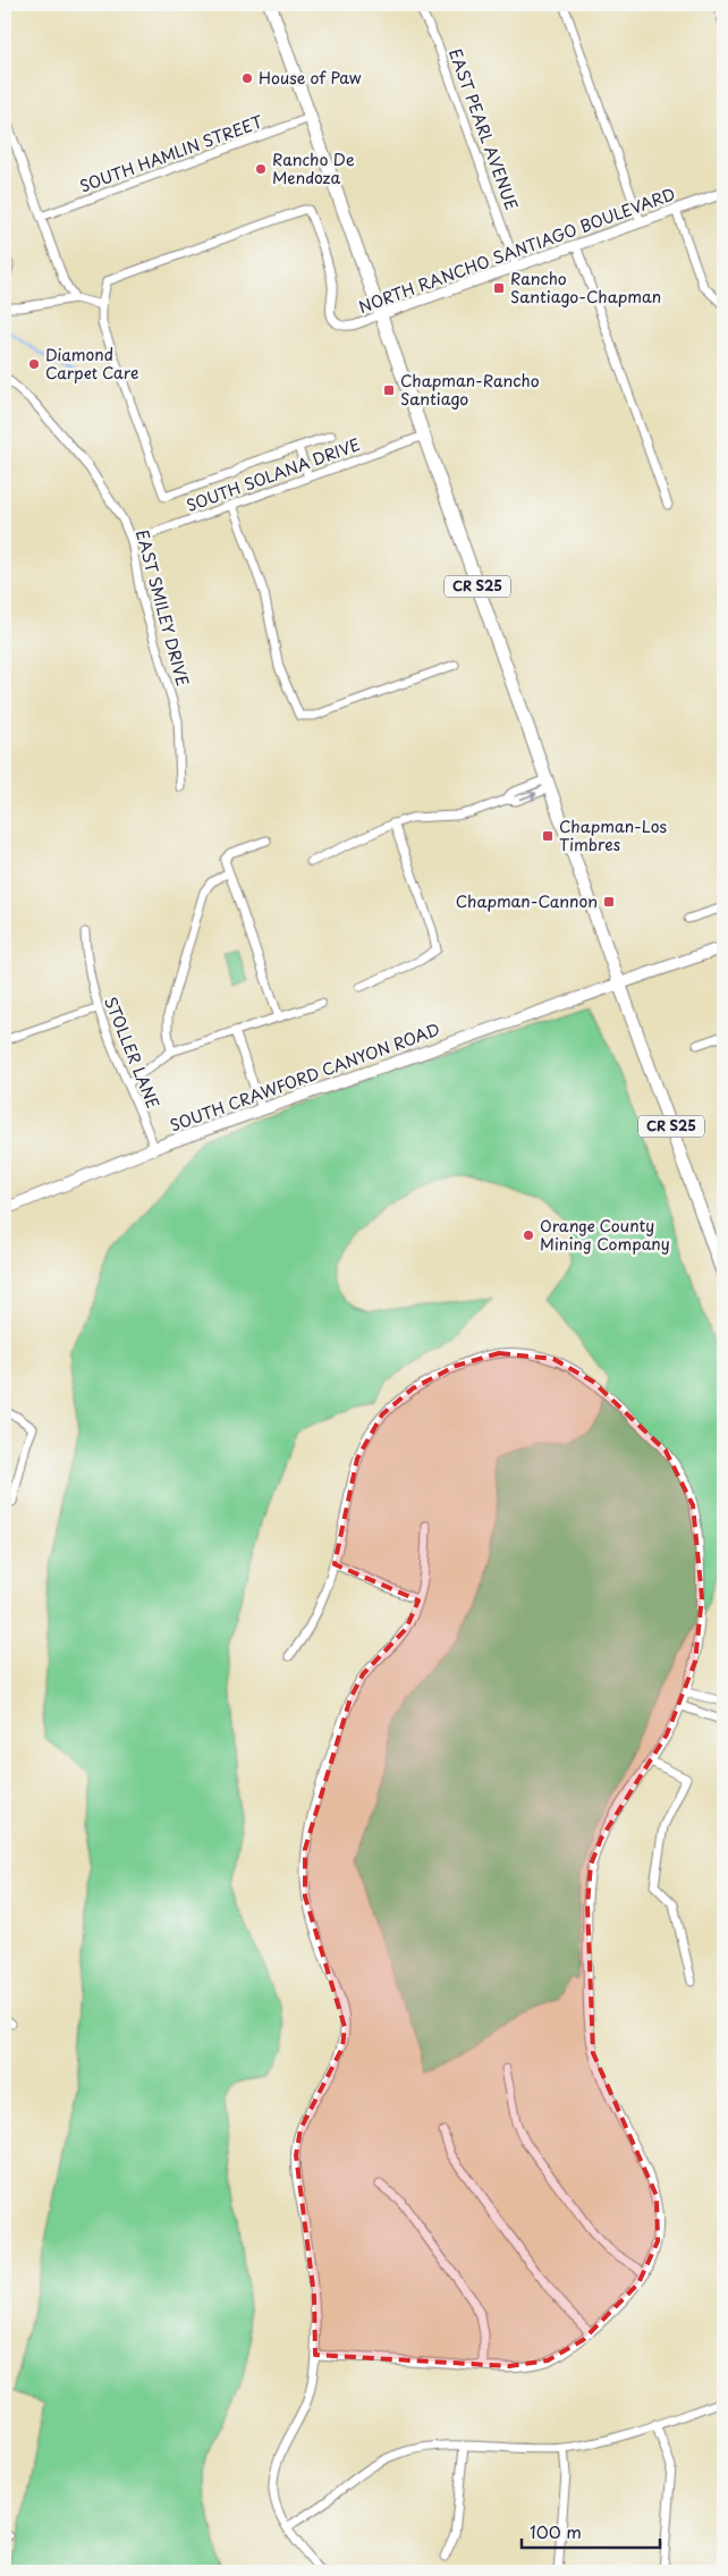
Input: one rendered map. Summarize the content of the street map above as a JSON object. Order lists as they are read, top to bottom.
{
  "streets": {
    "main road": ["CR S25", "SOUTH CRAWFORD CANYON ROAD"],
    "street": [
      "EAST PEARL AVENUE",
      "SOUTH HAMLIN STREET",
      "NORTH RANCHO SANTIAGO BOULEVARD",
      "SOUTH SOLANA DRIVE",
      "EAST SMILEY DRIVE",
      "STOLLER LANE"
    ]
  },
  "crossings": [
    ["EAST PEARL AVENUE", "NORTH RANCHO SANTIAGO BOULEVARD"],
    ["SOUTH HAMLIN STREET", "CR S25"],
    ["NORTH RANCHO SANTIAGO BOULEVARD", "CR S25"],
    ["SOUTH SOLANA DRIVE", "CR S25"],
    ["SOUTH SOLANA DRIVE", "EAST SMILEY DRIVE"],
    ["CR S25", "SOUTH CRAWFORD CANYON ROAD"],
    ["STOLLER LANE", "SOUTH CRAWFORD CANYON ROAD"]
  ],
  "places": {
    "other": [
      "House of Paw",
      "Rancho De Mendoza",
      "Diamond Carpet Care",
      "Orange County Mining Company"
    ],
    "transit": [
      "Rancho Santiago-Chapman",
      "Chapman-Rancho Santiago",
      "Chapman-Los Timbres",
      "Chapman-Cannon"
    ]
  },
  "scale_bar": "100 m"
}
